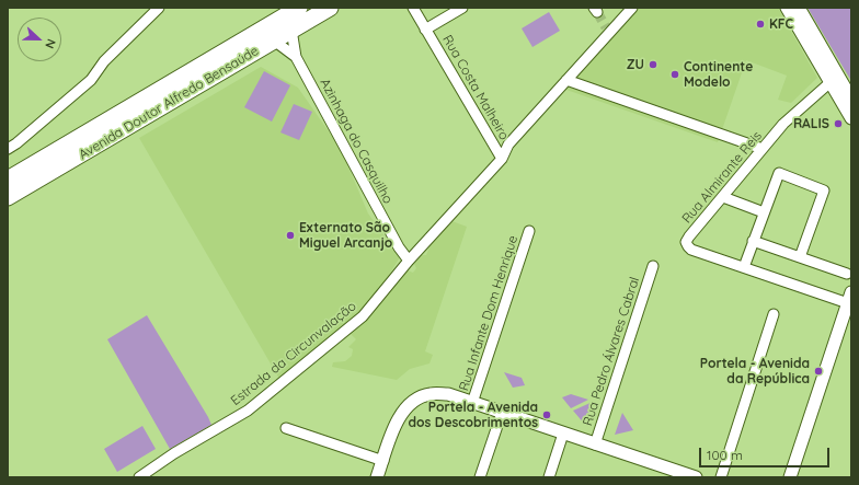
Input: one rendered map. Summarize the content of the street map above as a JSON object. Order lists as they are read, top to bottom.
{
  "streets": {
    "highway": ["Avenida Doutor Alfredo Bensaúde"],
    "street": [
      "Rua Costa Malheiro",
      "Azinhaga do Casquilho",
      "Rua Almirante Reis",
      "Rua Infante Dom Henrique",
      "Rua Pedro Álvares Cabral",
      "Estrada da Circunvalação"
    ]
  },
  "crossings": [
    ["Rua Costa Malheiro", "Estrada da Circunvalação"],
    ["Avenida Doutor Alfredo Bensaúde", "Azinhaga do Casquilho"],
    ["Azinhaga do Casquilho", "Estrada da Circunvalação"]
  ],
  "places": [
    "KFC",
    "ZU",
    "Continente Modelo",
    "RALIS",
    "Externato São Miguel Arcanjo",
    "Portela - Avenida da República",
    "Portela - Avenida dos Descobrimentos"
  ],
  "scale_bar": "100 m",
  "north": "right"
}
